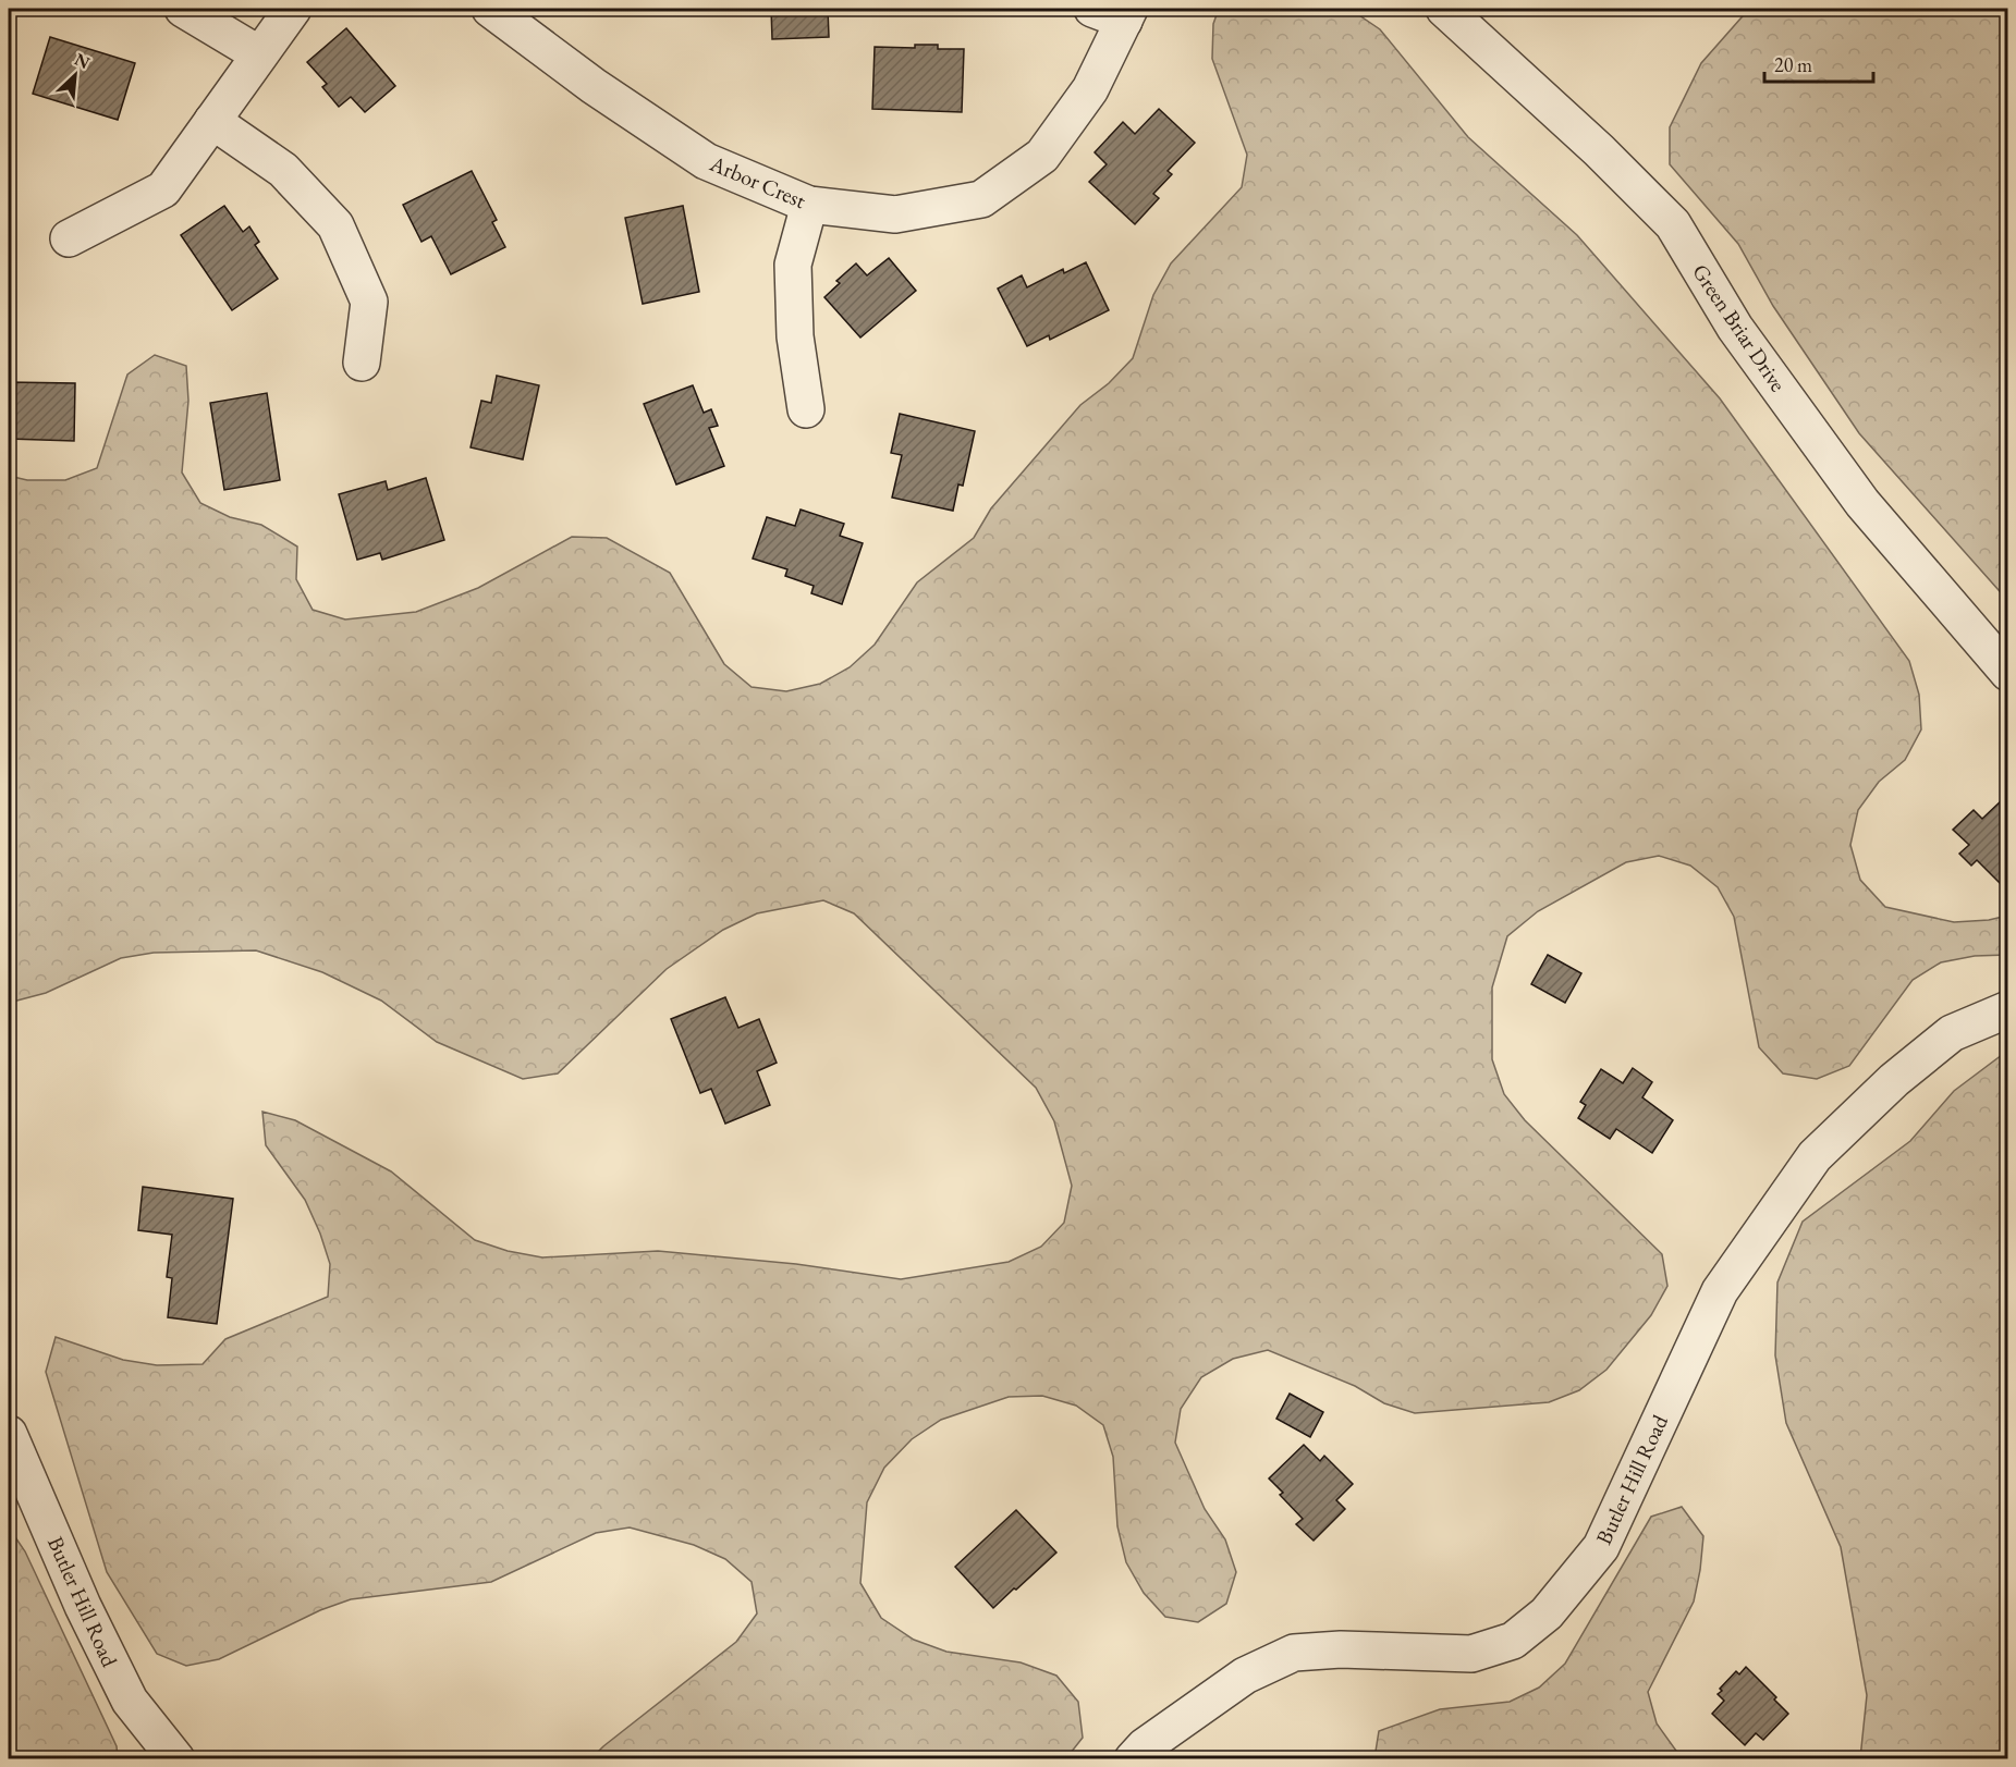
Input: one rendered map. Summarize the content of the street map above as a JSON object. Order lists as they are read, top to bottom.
{
  "streets": {
    "street": ["Arbor Crest", "Green Briar Drive", "Butler Hill Road"]
  },
  "scale_bar": "20 m",
  "north": "top right"
}
